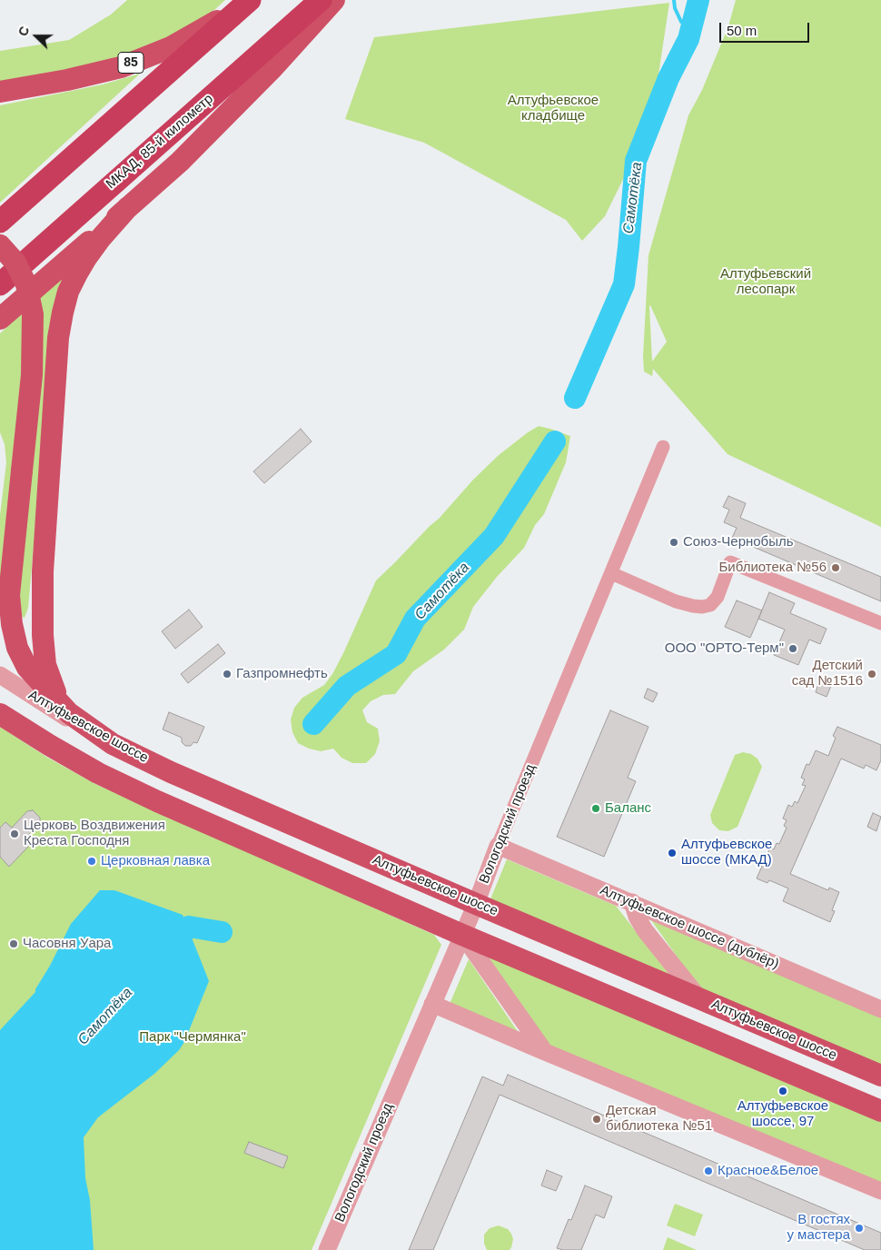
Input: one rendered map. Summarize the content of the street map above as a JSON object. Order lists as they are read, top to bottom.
{
  "streets": {
    "highway": ["МКАД, 85-й километр"],
    "main road": ["85", "Алтуфьевское шоссе"],
    "street": ["Вологодский проезд", "Алтуфьевское шоссе (дублёр)"]
  },
  "crossings": [
    ["Алтуфьевское шоссе", "Вологодский проезд"],
    ["Вологодский проезд", "Алтуфьевское шоссе (дублёр)"]
  ],
  "water": ["Самотёка"],
  "parks": ["Алтуфьевское кладбище", "Алтуфьевский лесопарк", "Парк \"Чермянка\""],
  "places": [
    "Союз-Чернобыль",
    "Библиотека №56",
    "ООО \"ОРТО-Терм\"",
    "Газпромнефть",
    "Детский сад №1516",
    "Баланс",
    "Церковь Воздвижения Креста Господня",
    "Алтуфьевское шоссе (МКАД)",
    "Церковная лавка",
    "Часовня Уара",
    "Алтуфьевское шоссе, 97",
    "Детская библиотека №51",
    "Красное&Белое",
    "В гостях у мастера"
  ],
  "scale_bar": "50 m",
  "north": "left"
}
